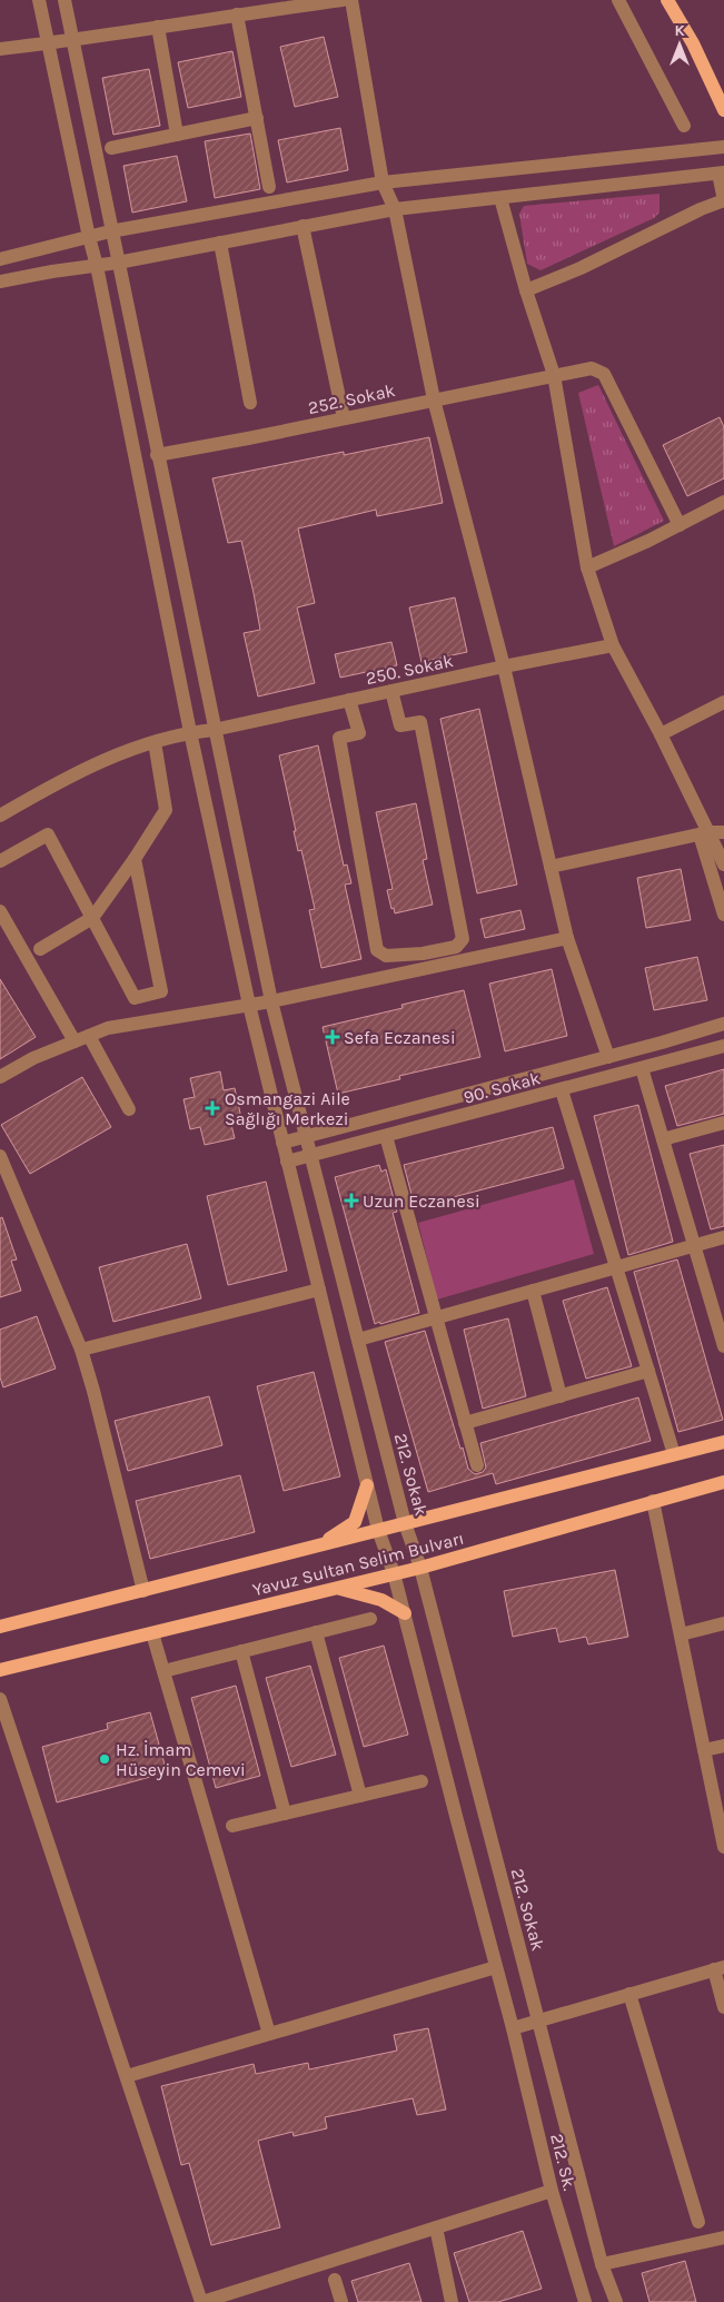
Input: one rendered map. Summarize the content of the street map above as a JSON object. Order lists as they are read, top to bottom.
{
  "streets": {
    "main road": ["Yavuz Sultan Selim Bulvarı"],
    "street": [
      "252. Sokak",
      "250. Sokak",
      "90. Sokak",
      "212. Sokak",
      "212. Sk."
    ]
  },
  "crossings": [
    ["252. Sokak", "212. Sokak"],
    ["250. Sokak", "212. Sokak"],
    ["250. Sokak", "212. Sk."],
    ["90. Sokak", "212. Sokak"],
    ["90. Sokak", "212. Sk."],
    ["212. Sokak", "Yavuz Sultan Selim Bulvarı"],
    ["Yavuz Sultan Selim Bulvarı", "212. Sk."]
  ],
  "places": {
    "health": ["Sefa Eczanesi", "Osmangazi Aile Sağlığı Merkezi", "Uzun Eczanesi"],
    "other": ["Hz. İmam Hüseyin Cemevi"]
  },
  "north": "top"
}
